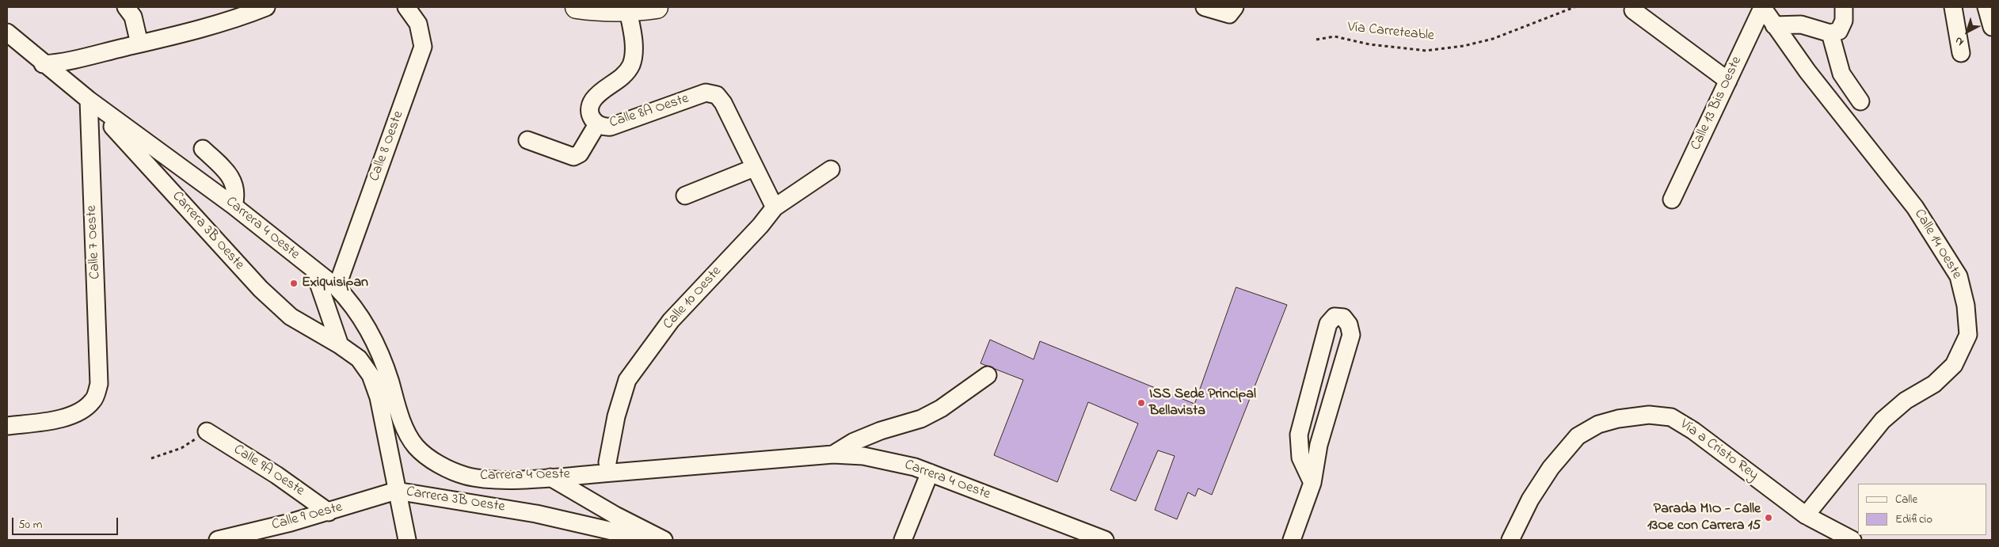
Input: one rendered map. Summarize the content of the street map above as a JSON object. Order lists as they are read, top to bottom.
{
  "streets": {
    "street": [
      "Calle 13 Bis Oeste",
      "Calle 8A Oeste",
      "Calle 8 Oeste",
      "Carrera 4 Oeste",
      "Carrera 3B Oeste",
      "Calle 7 Oeste",
      "Calle 14 Oeste",
      "Calle 10 Oeste",
      "Vía a Cristo Rey",
      "Calle 9A Oeste",
      "Calle 9 Oeste"
    ],
    "path": ["Vía Carreteable"]
  },
  "crossings": [
    ["Calle 13 Bis Oeste", "Calle 14 Oeste"],
    ["Calle 8 Oeste", "Carrera 4 Oeste"],
    ["Carrera 4 Oeste", "Carrera 3B Oeste"],
    ["Carrera 4 Oeste", "Calle 7 Oeste"],
    ["Carrera 3B Oeste", "Calle 7 Oeste"],
    ["Carrera 3B Oeste", "Calle 9 Oeste"],
    ["Calle 14 Oeste", "Vía a Cristo Rey"],
    ["Calle 9A Oeste", "Calle 9 Oeste"]
  ],
  "places": ["Exiquisipan", "ISS Sede Principal Bellavista", "Parada MIO - Calle 13Oe con Carrera 15"],
  "legend": ["Calle", "Edificio"],
  "scale_bar": "50 m",
  "north": "bottom left"
}
